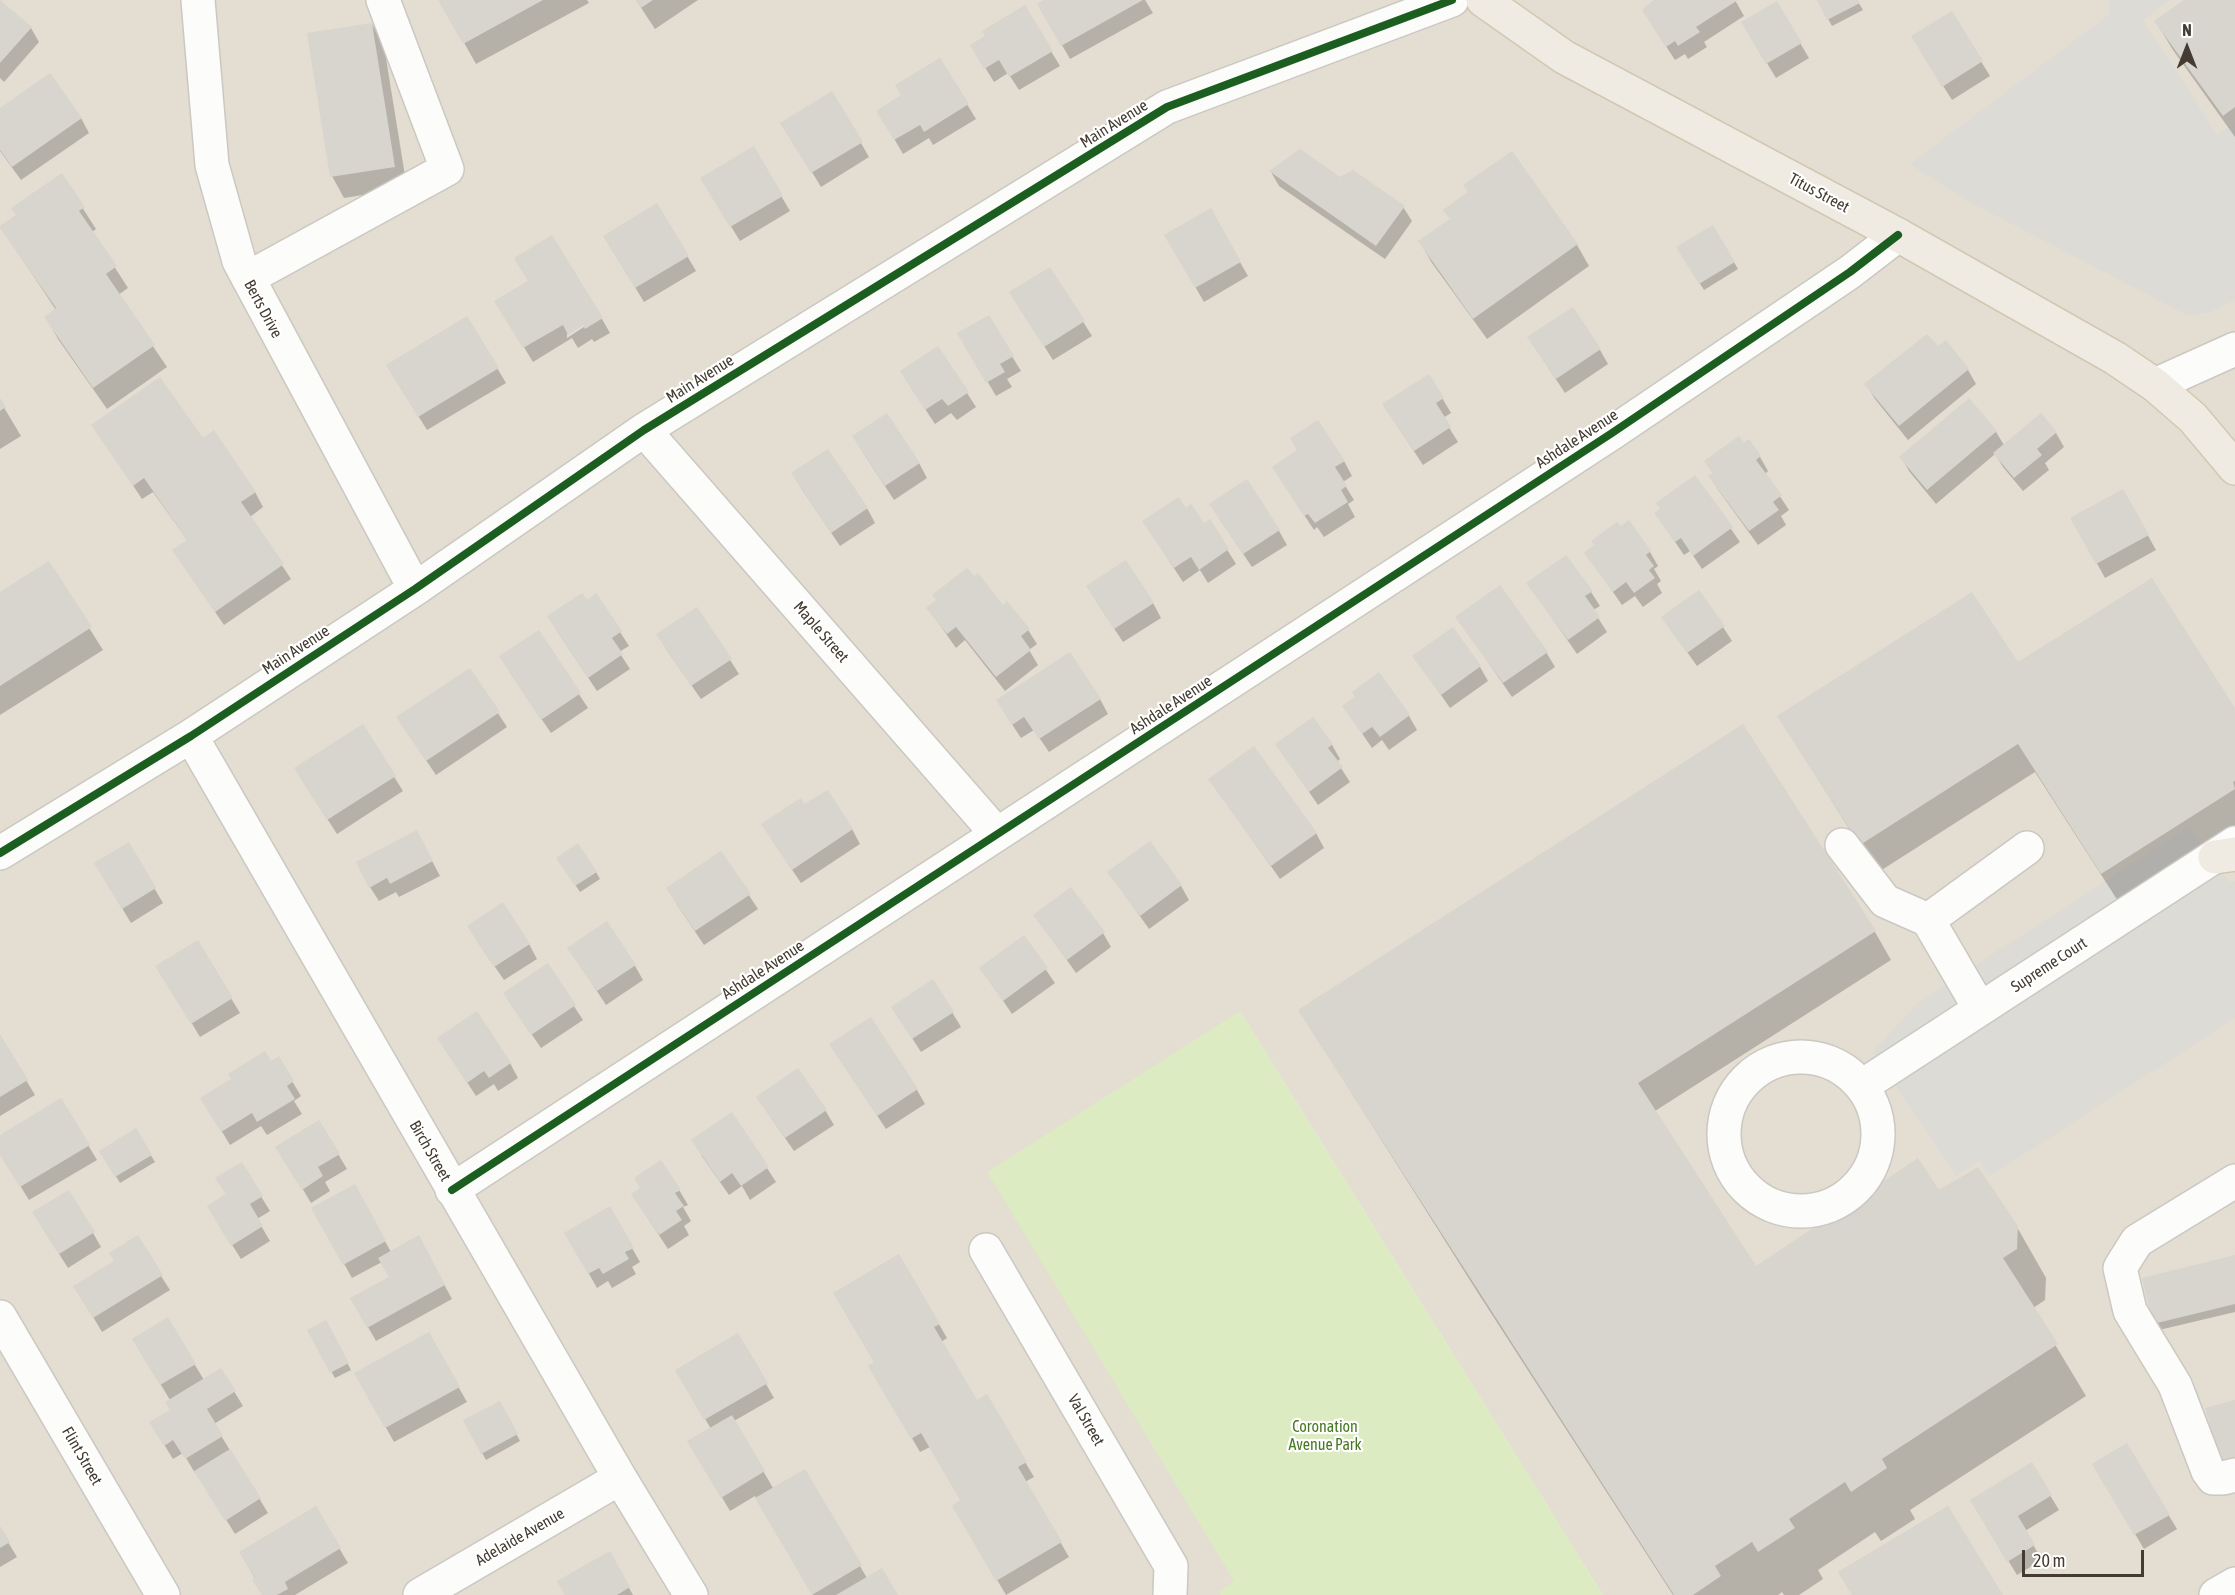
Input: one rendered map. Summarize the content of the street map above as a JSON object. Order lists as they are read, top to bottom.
{
  "streets": {
    "main road": ["Titus Street"],
    "street": [
      "Main Avenue",
      "Berts Drive",
      "Ashdale Avenue",
      "Maple Street",
      "Supreme Court",
      "Birch Street",
      "Val Street",
      "Flint Street",
      "Adelaide Avenue"
    ]
  },
  "crossings": [
    ["Main Avenue", "Berts Drive"],
    ["Main Avenue", "Maple Street"],
    ["Main Avenue", "Birch Street"],
    ["Titus Street", "Ashdale Avenue"],
    ["Ashdale Avenue", "Maple Street"],
    ["Ashdale Avenue", "Birch Street"],
    ["Birch Street", "Adelaide Avenue"]
  ],
  "parks": ["Coronation Avenue Park"],
  "scale_bar": "20 m",
  "north": "top"
}
